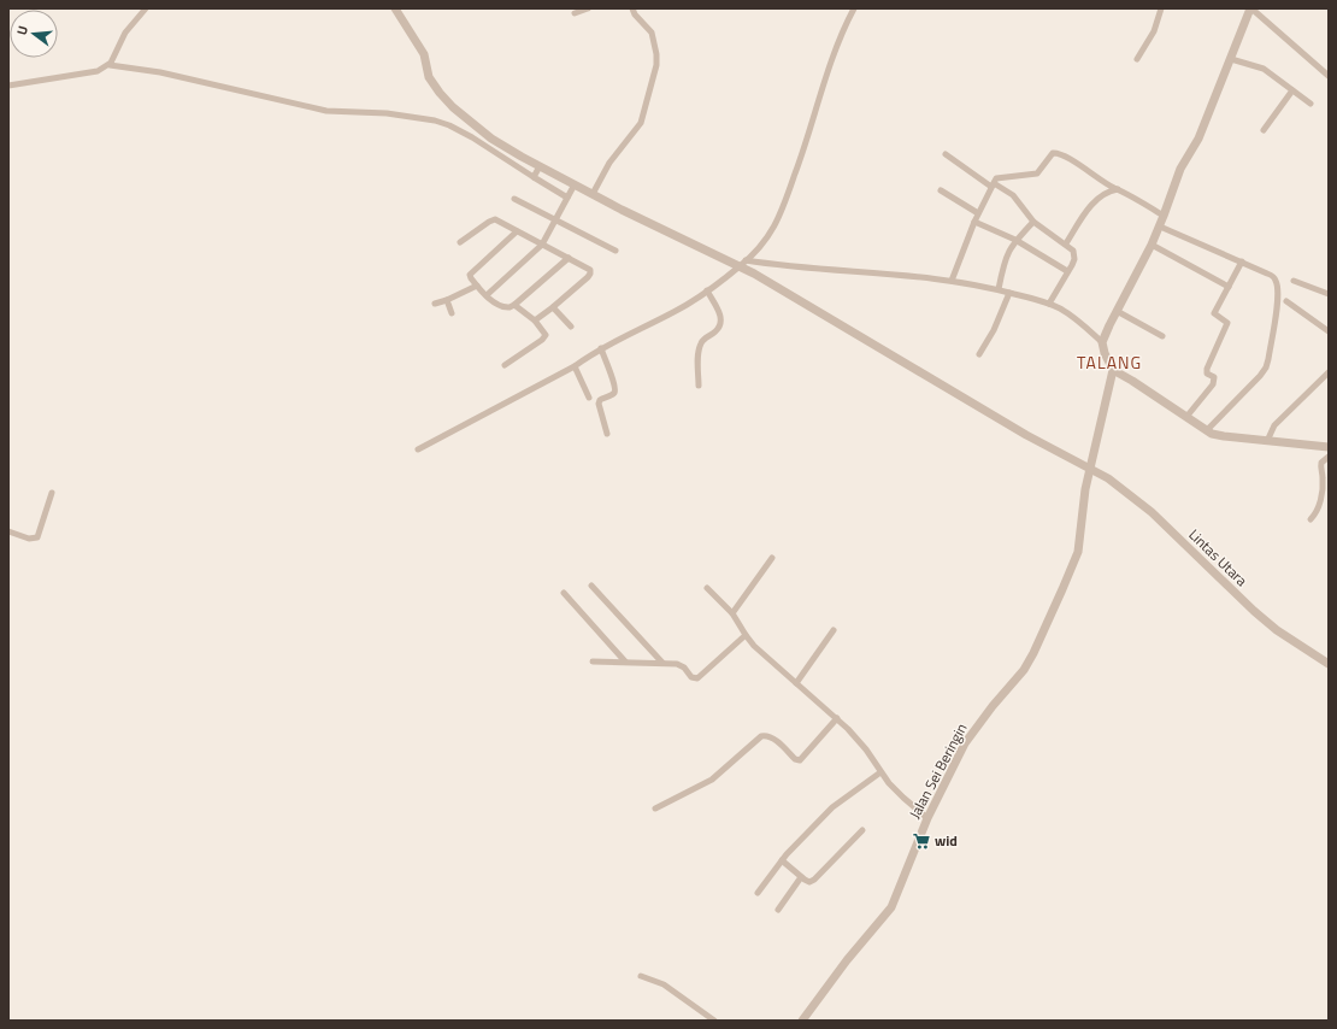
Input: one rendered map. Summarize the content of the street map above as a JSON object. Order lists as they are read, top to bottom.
{
  "streets": {
    "street": ["Lintas Utara", "Jalan Sei Beringin"]
  },
  "crossings": [
    ["Lintas Utara", "Jalan Sei Beringin"]
  ],
  "districts": ["TALANG"],
  "places": {
    "supermarket": ["wid"]
  },
  "north": "left"
}
